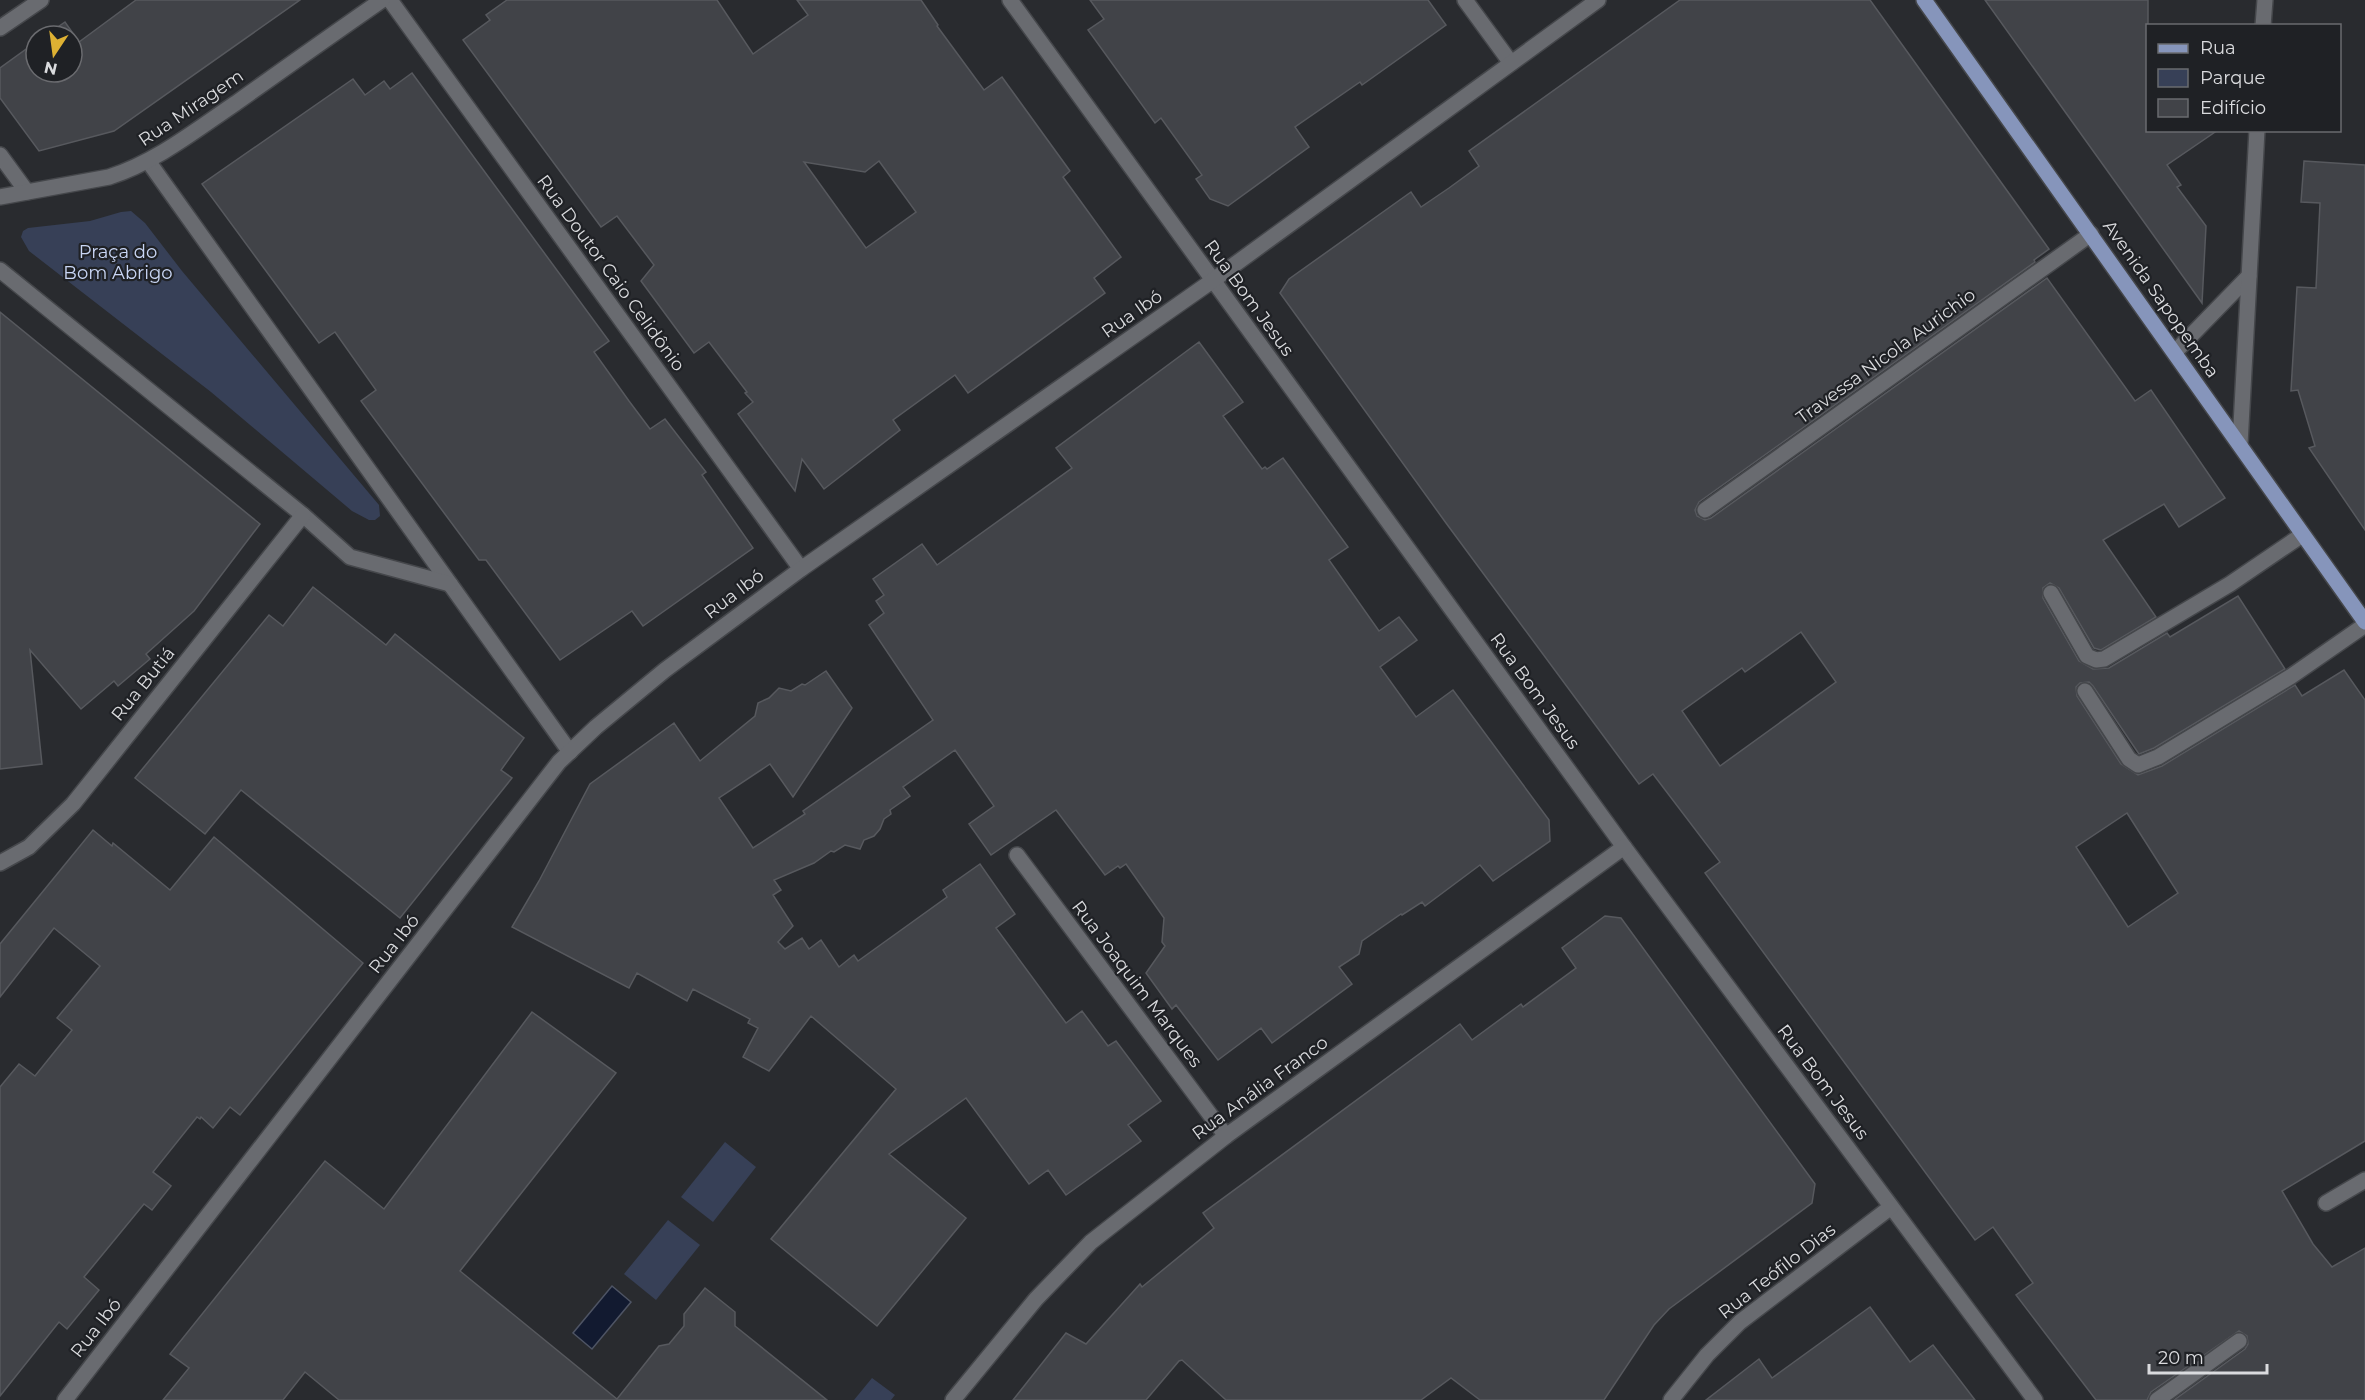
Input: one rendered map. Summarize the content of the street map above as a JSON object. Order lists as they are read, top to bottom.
{
  "streets": {
    "main road": ["Avenida Sapopemba"],
    "street": [
      "Rua Miragem",
      "Rua Doutor Caio Celidônio",
      "Rua Bom Jesus",
      "Rua Ibó",
      "Travessa Nicola Aurichio",
      "Rua Butiá",
      "Rua Joaquim Marques",
      "Rua Anália Franco",
      "Rua Teófilo Dias"
    ]
  },
  "crossings": [
    ["Rua Doutor Caio Celidônio", "Rua Ibó"],
    ["Rua Bom Jesus", "Rua Ibó"],
    ["Rua Bom Jesus", "Rua Anália Franco"],
    ["Rua Bom Jesus", "Rua Teófilo Dias"],
    ["Avenida Sapopemba", "Travessa Nicola Aurichio"],
    ["Rua Joaquim Marques", "Rua Anália Franco"]
  ],
  "parks": ["Praça do Bom Abrigo"],
  "legend": ["Rua", "Parque", "Edifício"],
  "scale_bar": "20 m",
  "north": "bottom"
}
